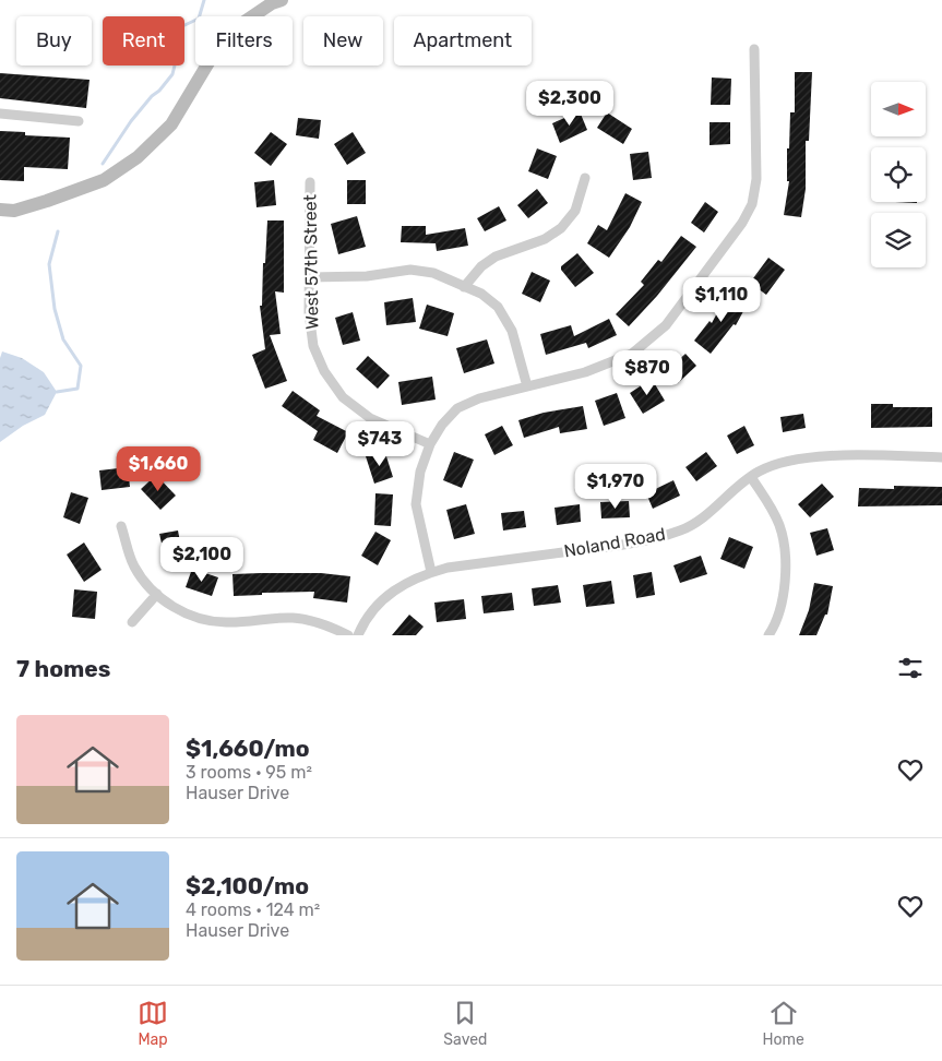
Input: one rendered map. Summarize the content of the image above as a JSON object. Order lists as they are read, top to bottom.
{
  "streets": {
    "street": ["West 57th Street", "Noland Road"]
  },
  "north": "right",
  "page": {
    "chip": [
      "Buy",
      "Rent",
      "Filters",
      "New",
      "Apartment"
    ],
    "price": [
      "$2,300",
      "$1,110",
      "$870",
      "$743",
      "$1,660",
      "$1,970",
      "$2,100"
    ],
    "heading": "7 homes",
    "list": [
      {
        "name": "$1,660/mo",
        "note": "3 rooms · 95 m² · Hauser Drive"
      },
      {
        "name": "$2,100/mo",
        "note": "4 rooms · 124 m² · Hauser Drive"
      }
    ],
    "tabs": ["Map", "Saved", "Home"]
  }
}
